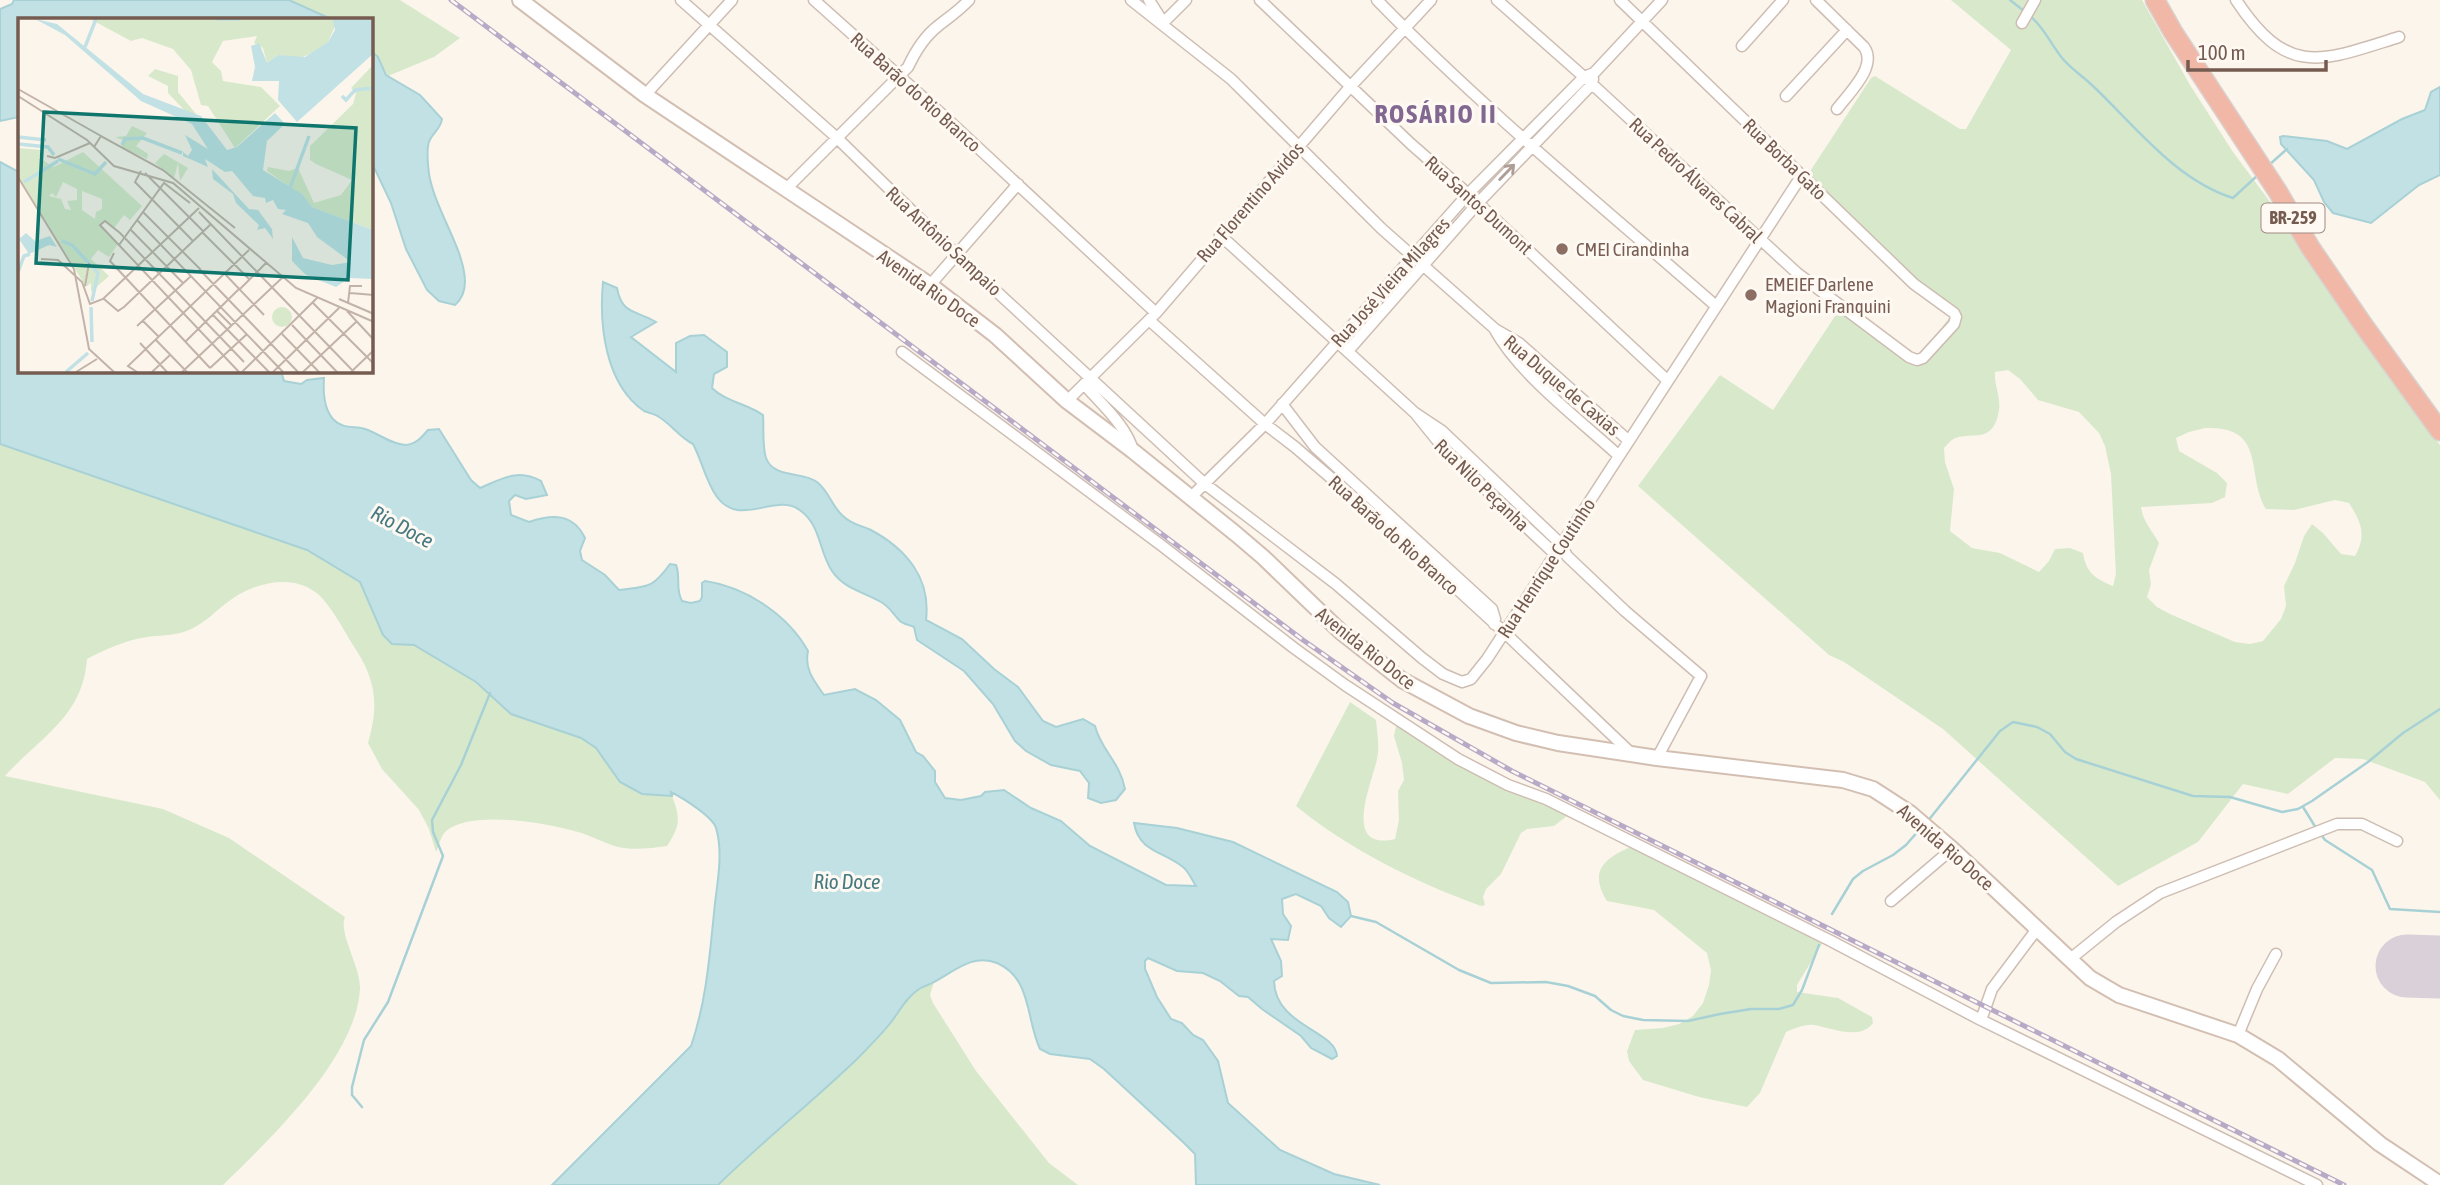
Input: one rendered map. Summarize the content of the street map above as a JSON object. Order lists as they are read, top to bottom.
{
  "streets": {
    "highway": ["BR-259"],
    "street": [
      "Rua Barão do Rio Branco",
      "Rua Borba Gato",
      "Rua Pedro Álvares Cabral",
      "Rua Florentino Avidos",
      "Rua Santos Dumont",
      "Rua Antônio Sampaio",
      "Rua José Vieira Milagres",
      "Avenida Rio Doce",
      "Rua Duque de Caxias",
      "Rua Nilo Peçanha",
      "Rua Henrique Coutinho"
    ]
  },
  "crossings": [
    ["Rua Barão do Rio Branco", "Rua Florentino Avidos"],
    ["Rua Barão do Rio Branco", "Rua José Vieira Milagres"],
    ["Rua Barão do Rio Branco", "Avenida Rio Doce"],
    ["Rua Barão do Rio Branco", "Rua Henrique Coutinho"],
    ["Rua Borba Gato", "Rua Pedro Álvares Cabral"],
    ["Rua Borba Gato", "Rua José Vieira Milagres"],
    ["Rua Borba Gato", "Rua Henrique Coutinho"],
    ["Rua Pedro Álvares Cabral", "Rua José Vieira Milagres"],
    ["Rua Pedro Álvares Cabral", "Rua Henrique Coutinho"],
    ["Rua Florentino Avidos", "Rua Santos Dumont"],
    ["Rua Florentino Avidos", "Rua Antônio Sampaio"],
    ["Rua Florentino Avidos", "Avenida Rio Doce"],
    ["Rua Florentino Avidos", "Rua Duque de Caxias"],
    ["Rua Florentino Avidos", "Rua Nilo Peçanha"],
    ["Rua Santos Dumont", "Rua José Vieira Milagres"],
    ["Rua Santos Dumont", "Rua Henrique Coutinho"],
    ["Rua Antônio Sampaio", "Rua José Vieira Milagres"],
    ["Rua Antônio Sampaio", "Rua Henrique Coutinho"],
    ["Rua José Vieira Milagres", "Avenida Rio Doce"],
    ["Rua José Vieira Milagres", "Rua Duque de Caxias"],
    ["Rua José Vieira Milagres", "Rua Nilo Peçanha"],
    ["Rua José Vieira Milagres", "Rua Henrique Coutinho"],
    ["Rua Duque de Caxias", "Rua Henrique Coutinho"],
    ["Rua Nilo Peçanha", "Rua Henrique Coutinho"]
  ],
  "districts": ["ROSÁRIO II"],
  "water": ["Rio Doce"],
  "places": ["CMEI Cirandinha", "EMEIEF Darlene Magioni Franquini"],
  "scale_bar": "100 m"
}
